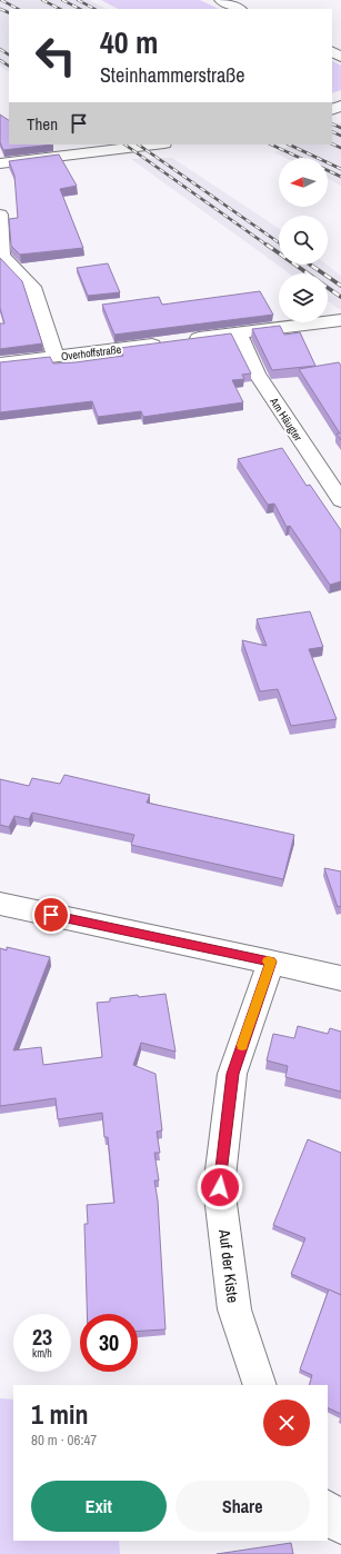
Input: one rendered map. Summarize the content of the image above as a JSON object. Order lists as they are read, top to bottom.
{
  "streets": {
    "street": ["Overhoffstraße", "Am Häugter", "Auf der Kiste"]
  },
  "north": "left",
  "page": {
    "turn": ["40 m", "Steinhammerstraße"],
    "then": "Then",
    "speed": "23 km/h",
    "limit": "30",
    "heading": ["1 min", "80 m · 06:47"],
    "buttons": ["Exit", "Share"]
  }
}
